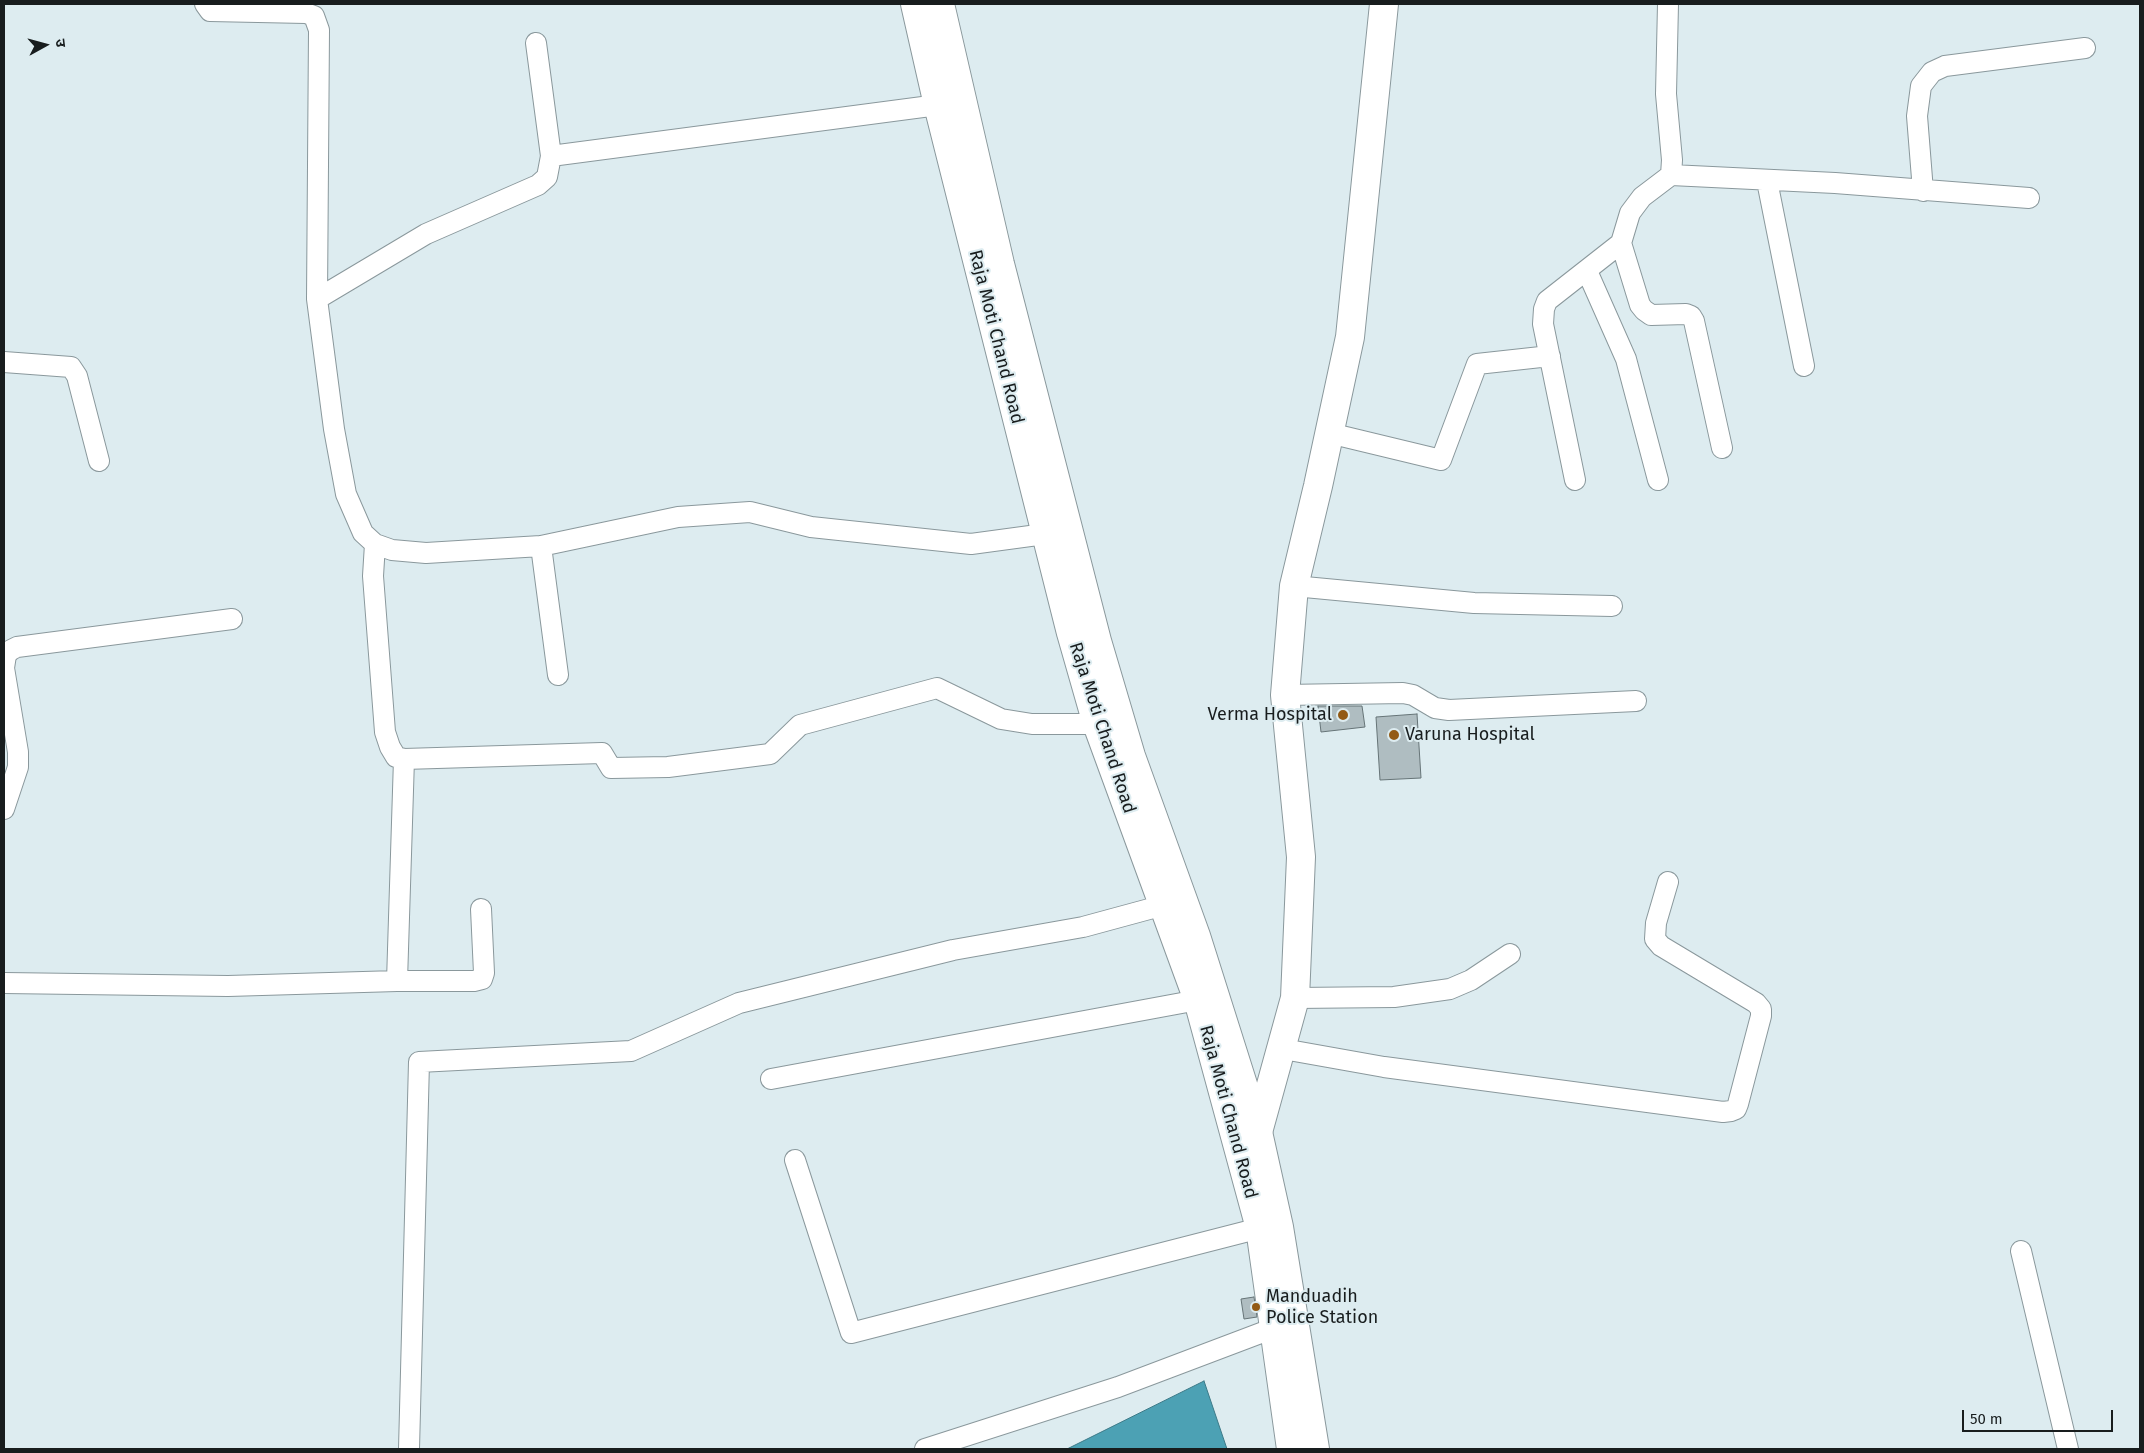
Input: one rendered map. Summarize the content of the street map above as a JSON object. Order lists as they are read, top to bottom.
{
  "streets": {
    "main road": ["Raja Moti Chand Road"]
  },
  "places": ["Verma Hospital", "Varuna Hospital", "Manduadih Police Station"],
  "scale_bar": "50 m",
  "north": "right"
}
